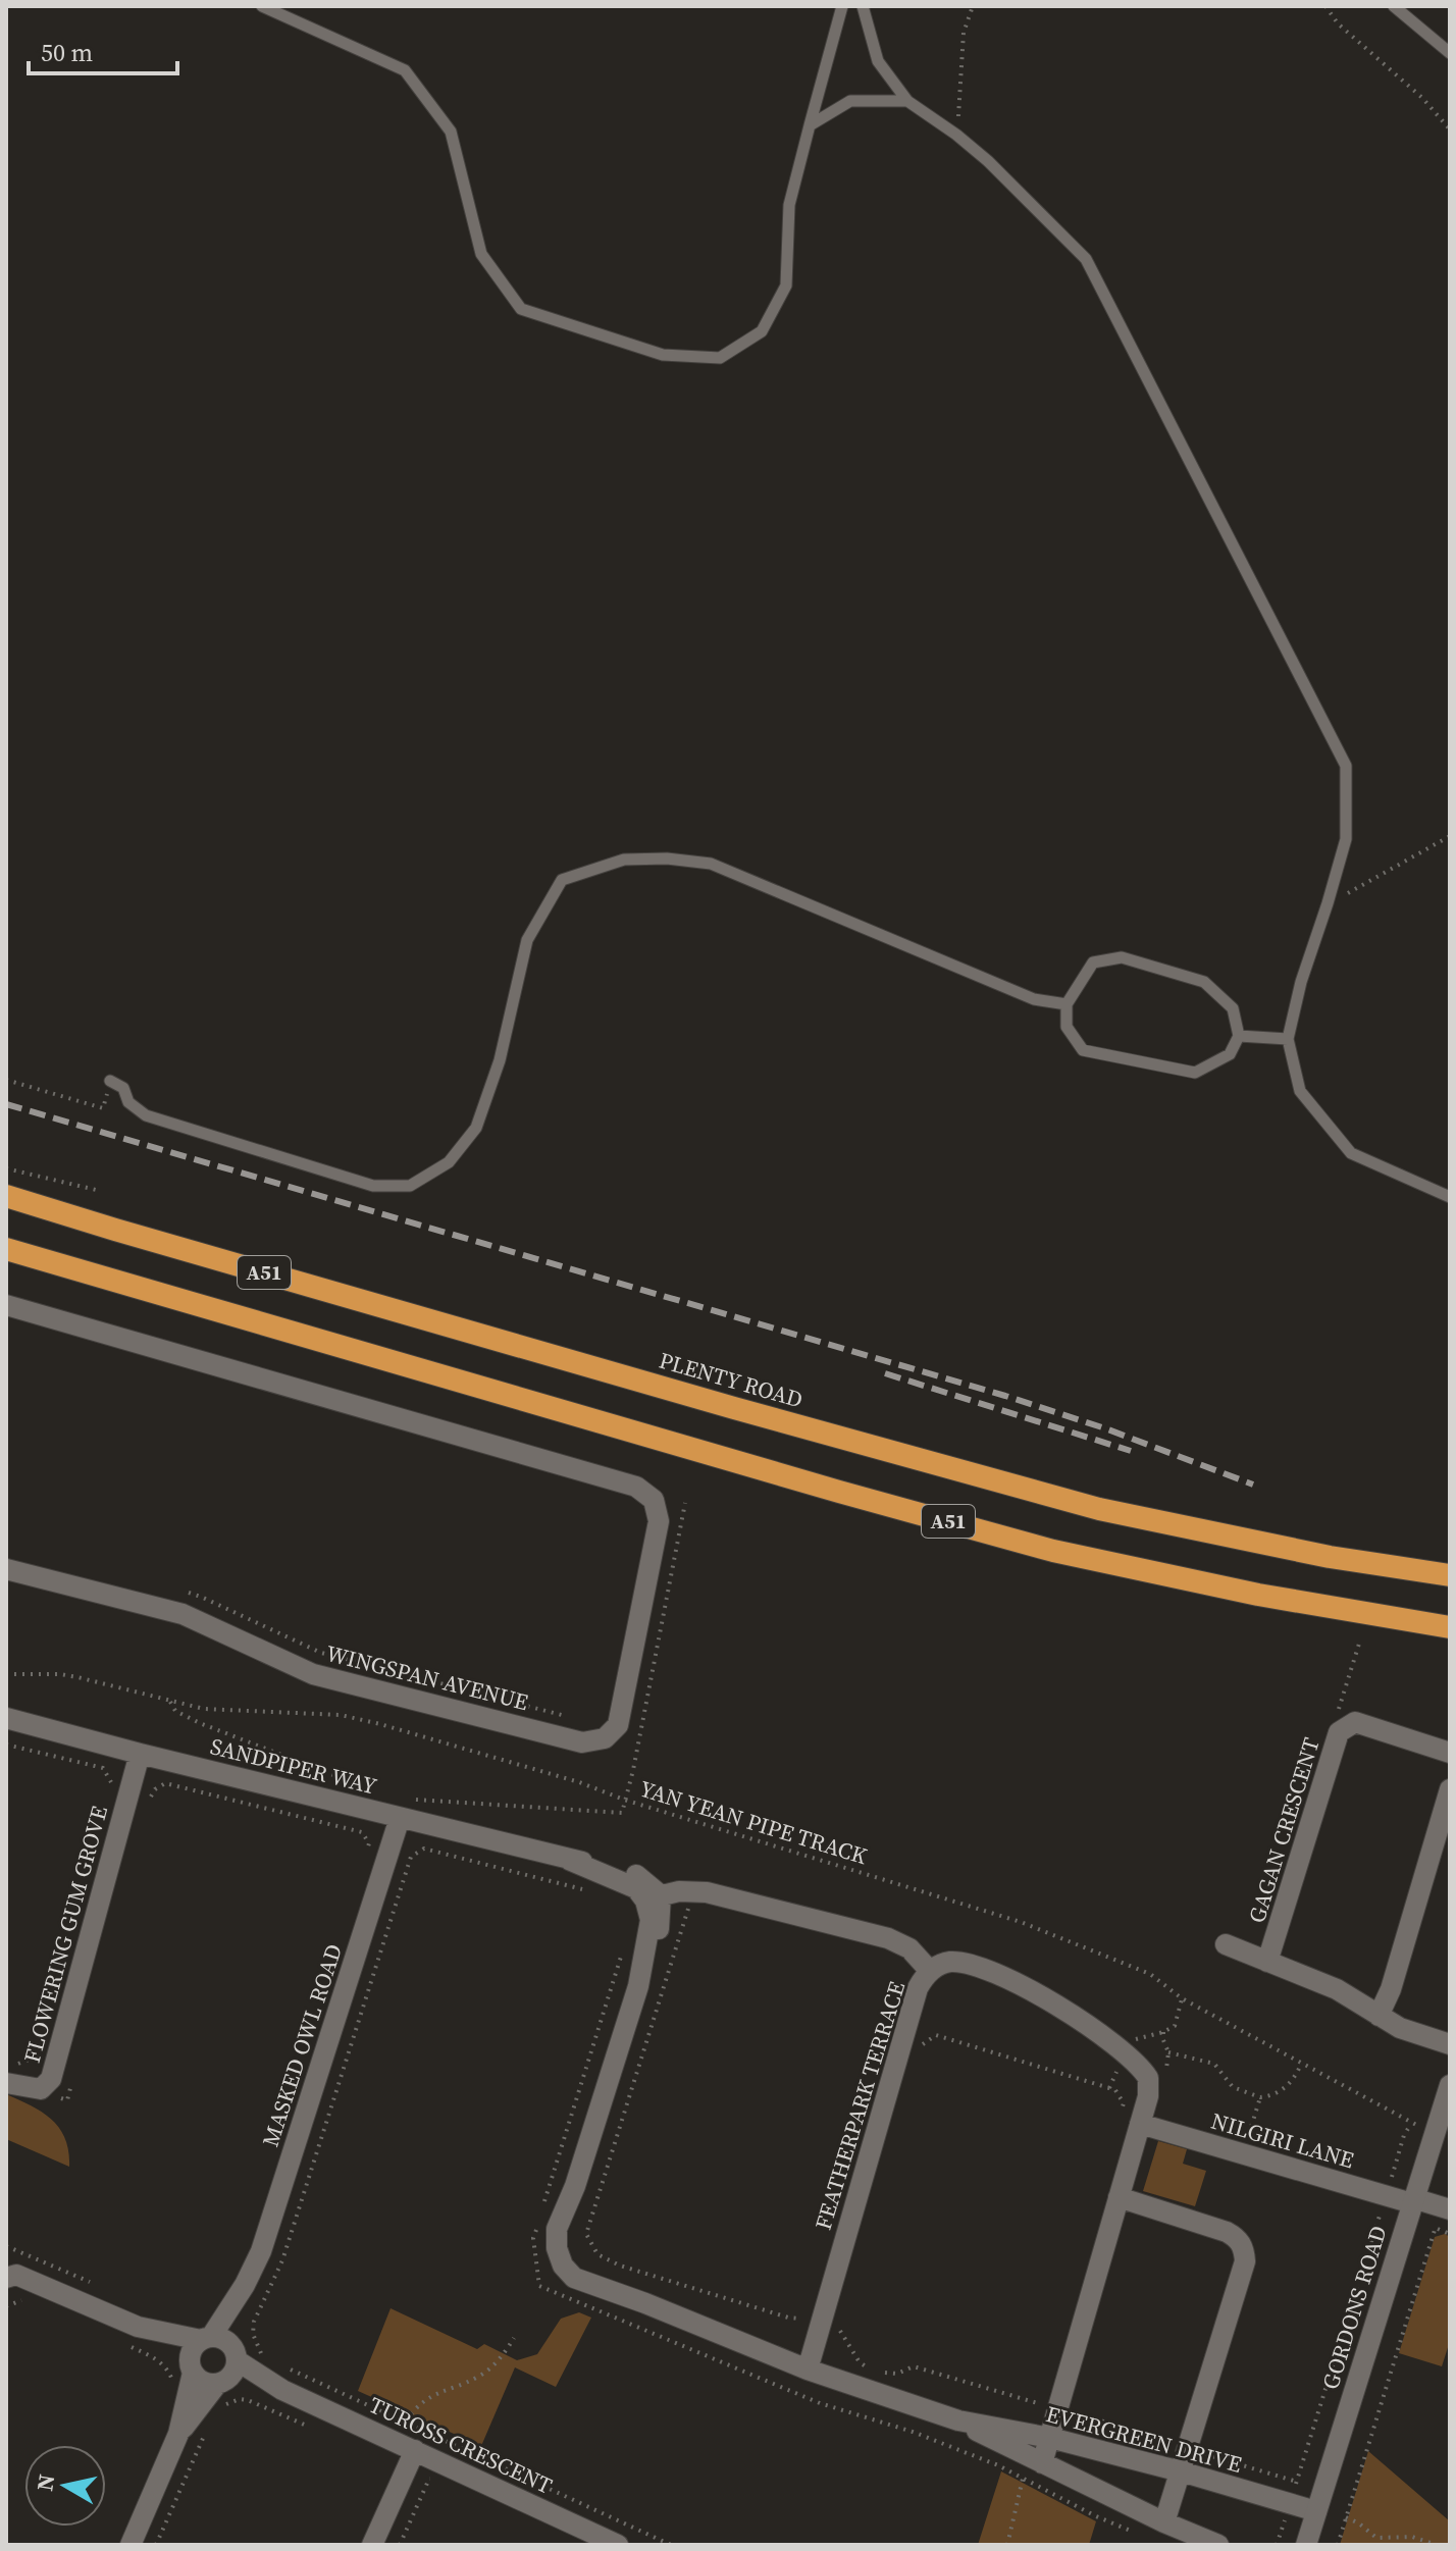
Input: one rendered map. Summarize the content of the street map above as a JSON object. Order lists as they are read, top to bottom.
{
  "streets": {
    "highway": ["A51", "PLENTY ROAD"],
    "street": [
      "WINGSPAN AVENUE",
      "SANDPIPER WAY",
      "GAGAN CRESCENT",
      "FLOWERING GUM GROVE",
      "MASKED OWL ROAD",
      "FEATHERPARK TERRACE",
      "NILGIRI LANE",
      "GORDONS ROAD",
      "EVERGREEN DRIVE",
      "TUROSS CRESCENT"
    ],
    "path": ["YAN YEAN PIPE TRACK"]
  },
  "crossings": [
    ["SANDPIPER WAY", "FLOWERING GUM GROVE"],
    ["SANDPIPER WAY", "MASKED OWL ROAD"],
    ["SANDPIPER WAY", "EVERGREEN DRIVE"],
    ["YAN YEAN PIPE TRACK", "GORDONS ROAD"],
    ["FEATHERPARK TERRACE", "NILGIRI LANE"],
    ["FEATHERPARK TERRACE", "EVERGREEN DRIVE"],
    ["NILGIRI LANE", "GORDONS ROAD"],
    ["GORDONS ROAD", "EVERGREEN DRIVE"]
  ],
  "scale_bar": "50 m",
  "north": "left"
}
